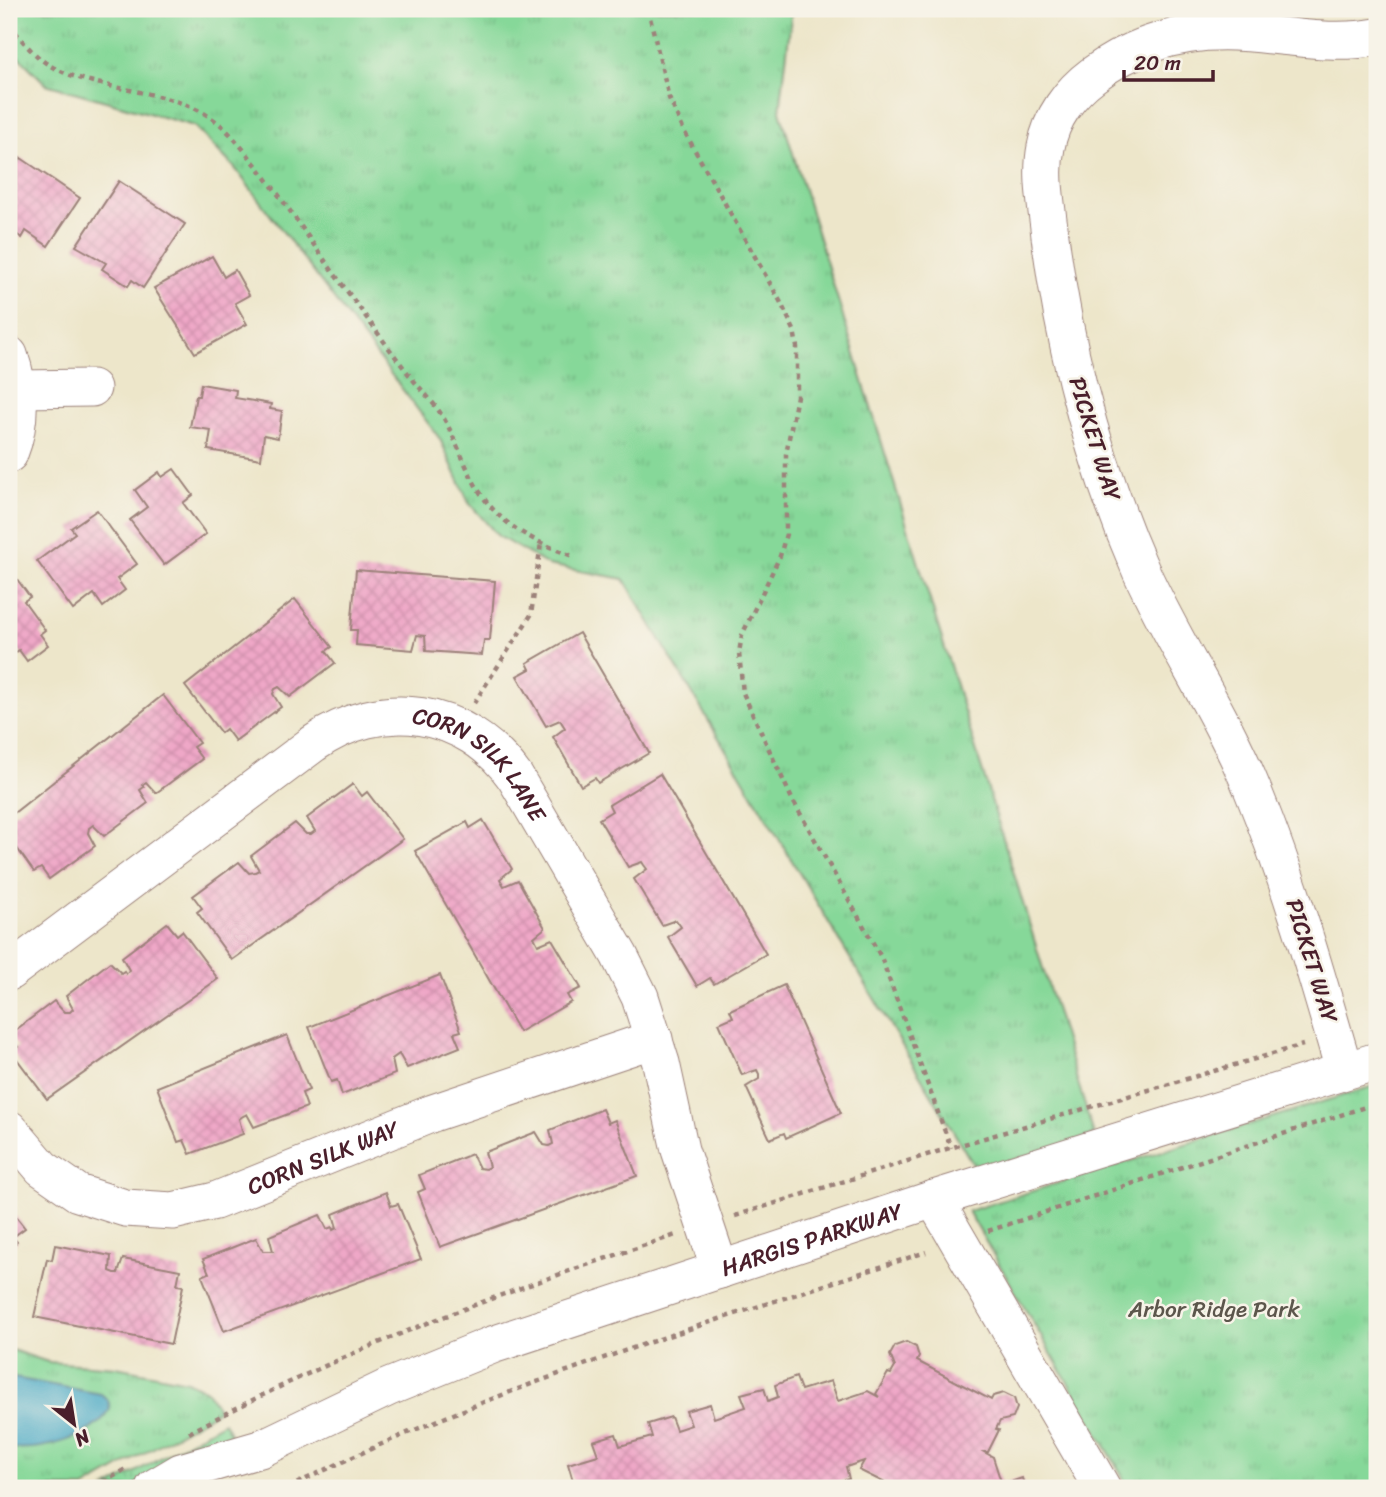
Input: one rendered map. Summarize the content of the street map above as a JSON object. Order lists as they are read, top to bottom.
{
  "streets": {
    "street": [
      "PICKET WAY",
      "CORN SILK LANE",
      "CORN SILK WAY",
      "HARGIS PARKWAY"
    ]
  },
  "crossings": [
    ["PICKET WAY", "HARGIS PARKWAY"],
    ["CORN SILK LANE", "CORN SILK WAY"],
    ["CORN SILK LANE", "HARGIS PARKWAY"]
  ],
  "parks": ["Arbor Ridge Park"],
  "scale_bar": "20 m",
  "north": "bottom right"
}
